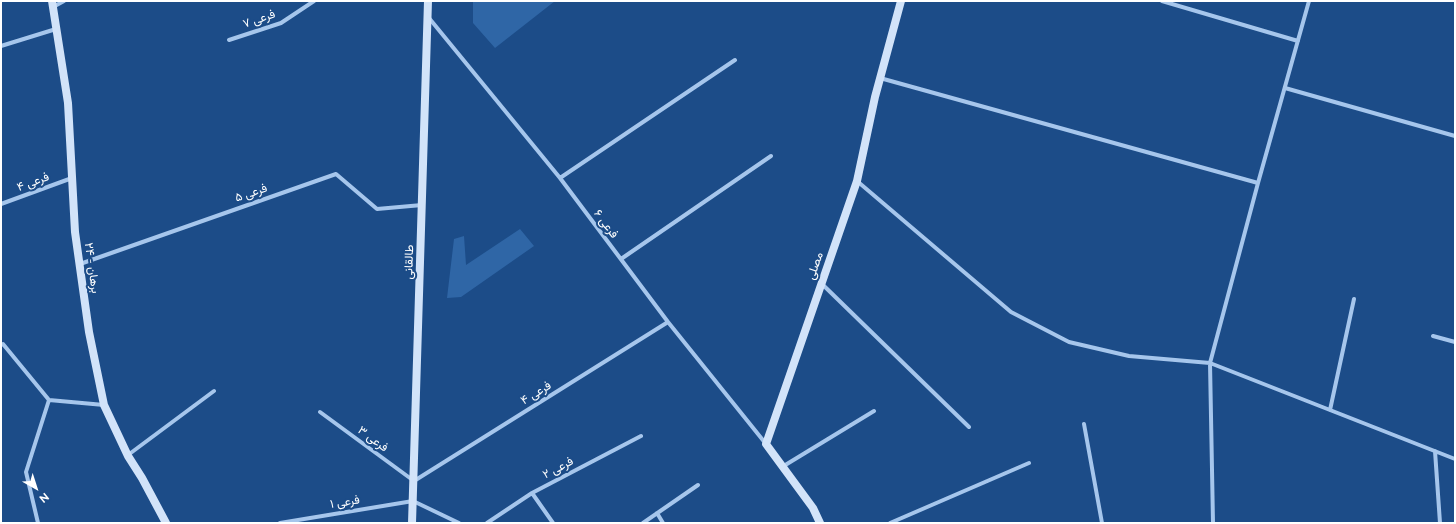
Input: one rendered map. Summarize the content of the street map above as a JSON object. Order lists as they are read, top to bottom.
{
  "streets": {
    "street": [
      "فرعی ۷",
      "فرعی ۴",
      "فرعی ۵",
      "فرعی ۶",
      "طالقانی",
      "مصلی",
      "۲۴ - برهان",
      "فرعی ۳",
      "فرعی ۲",
      "فرعی ۱"
    ]
  },
  "crossings": [
    ["فرعی ۴", "فرعی ۶"],
    ["فرعی ۴", "طالقانی"],
    ["فرعی ۴", "۲۴ - برهان"],
    ["فرعی ۴", "فرعی ۳"],
    ["فرعی ۵", "طالقانی"],
    ["فرعی ۵", "۲۴ - برهان"],
    ["فرعی ۶", "طالقانی"],
    ["فرعی ۶", "مصلی"],
    ["طالقانی", "فرعی ۳"],
    ["طالقانی", "فرعی ۱"]
  ],
  "north": "bottom right"
}
